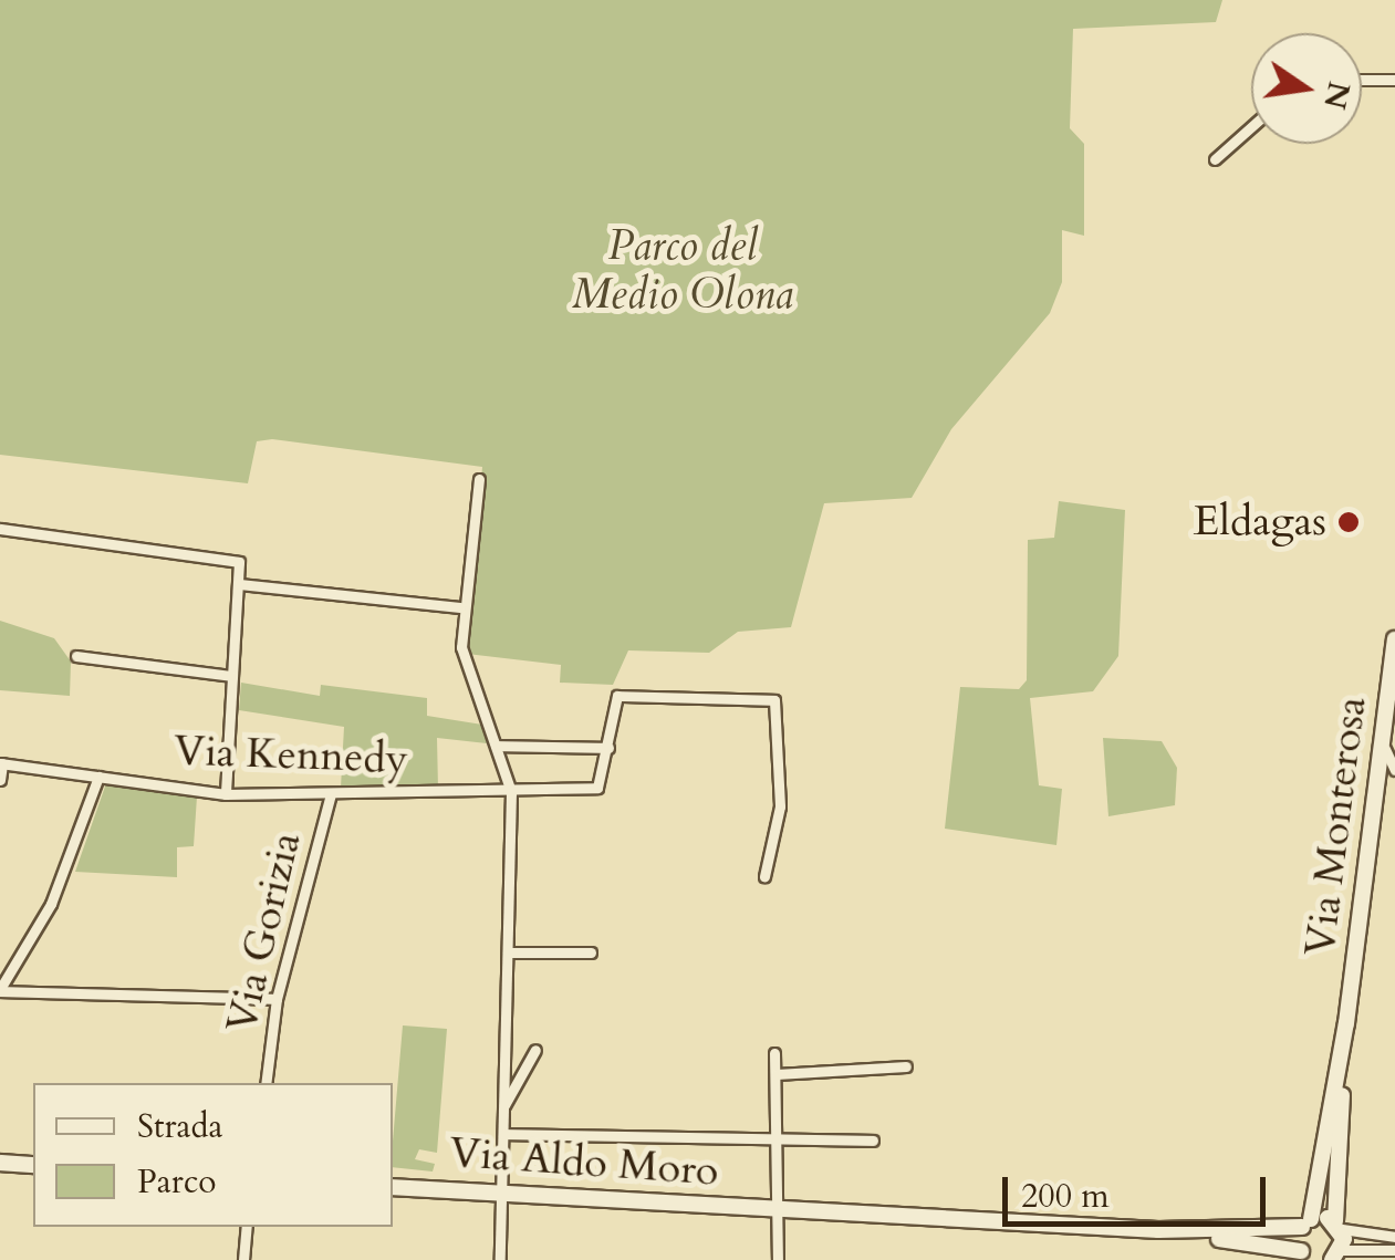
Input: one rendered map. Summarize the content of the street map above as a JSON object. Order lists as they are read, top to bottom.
{
  "streets": {
    "main road": ["Via Monterosa", "Via Aldo Moro"],
    "street": ["Via Kennedy", "Via Gorizia"]
  },
  "crossings": [
    ["Via Kennedy", "Via Gorizia"]
  ],
  "parks": ["Parco del Medio Olona"],
  "places": ["Eldagas"],
  "legend": ["Strada", "Parco"],
  "scale_bar": "200 m",
  "north": "right"
}
